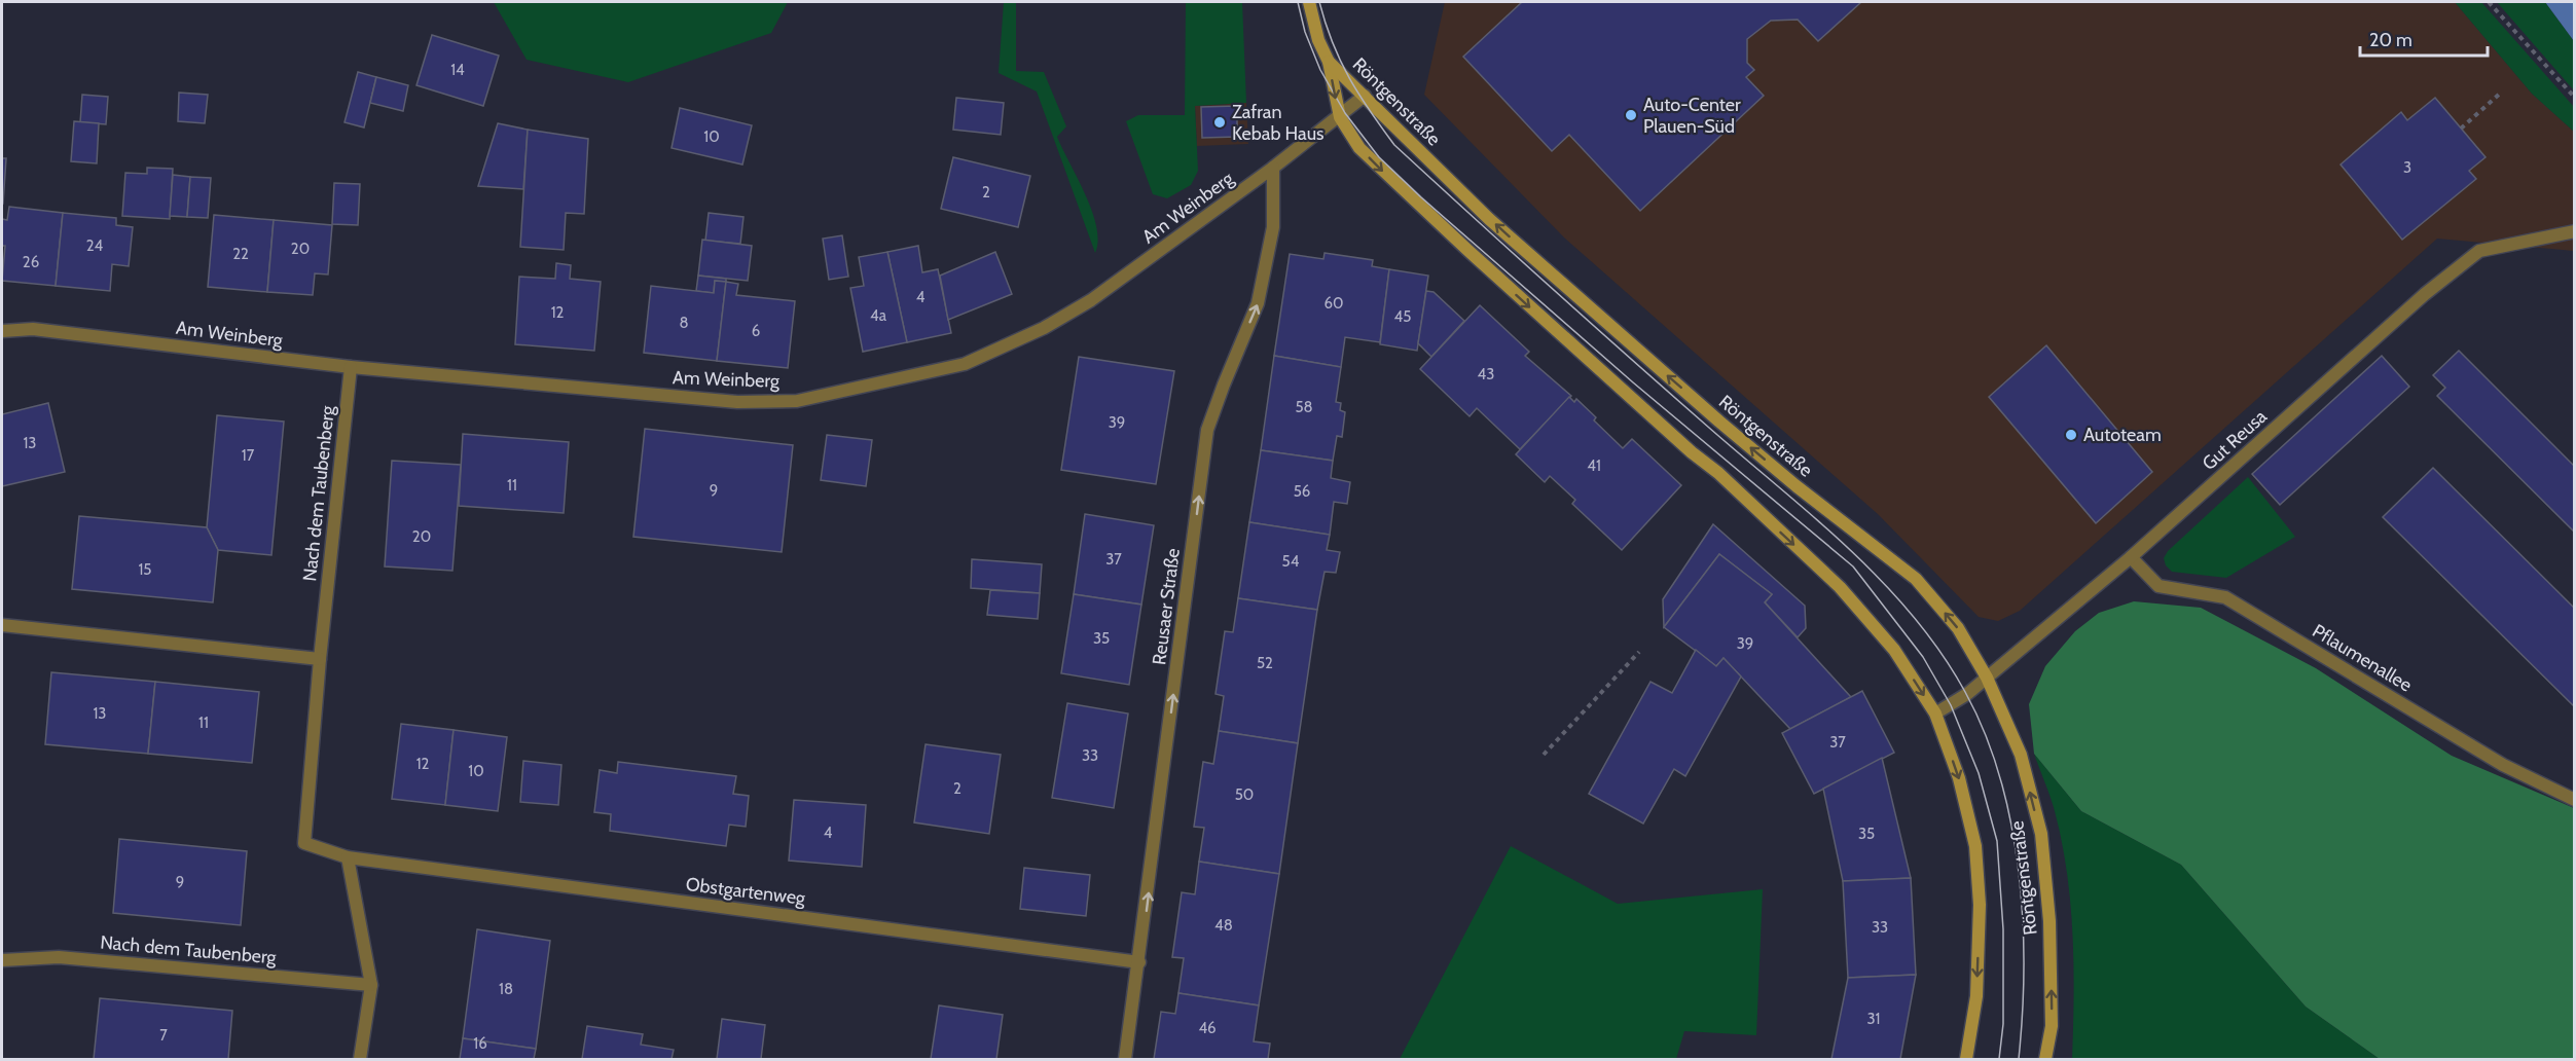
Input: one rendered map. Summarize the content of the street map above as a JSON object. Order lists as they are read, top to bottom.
{
  "streets": {
    "street": [
      "Röntgenstraße",
      "Am Weinberg",
      "Gut Reusa",
      "Nach dem Taubenberg",
      "Reusaer Straße",
      "Pflaumenallee",
      "Obstgartenweg"
    ]
  },
  "crossings": [
    ["Röntgenstraße", "Am Weinberg"],
    ["Röntgenstraße", "Gut Reusa"],
    ["Am Weinberg", "Nach dem Taubenberg"],
    ["Am Weinberg", "Reusaer Straße"],
    ["Gut Reusa", "Pflaumenallee"],
    ["Nach dem Taubenberg", "Obstgartenweg"],
    ["Reusaer Straße", "Obstgartenweg"]
  ],
  "one_way": ["Reusaer Straße"],
  "places": ["Auto-Center Plauen-Süd", "Zafran Kebab Haus", "Autoteam"],
  "house_numbers": [
    "14",
    "10",
    "3",
    "2",
    "24",
    "20",
    "22",
    "26",
    "4",
    "60",
    "12",
    "4a",
    "45",
    "8",
    "6",
    "43",
    "58",
    "39",
    "13",
    "17",
    "41",
    "11",
    "9",
    "56",
    "20",
    "37",
    "54",
    "15",
    "35",
    "39",
    "52",
    "13",
    "11",
    "37",
    "33",
    "12",
    "10",
    "2",
    "50",
    "4",
    "35",
    "9",
    "48",
    "33",
    "18",
    "31",
    "46",
    "7",
    "16"
  ],
  "scale_bar": "20 m"
}
